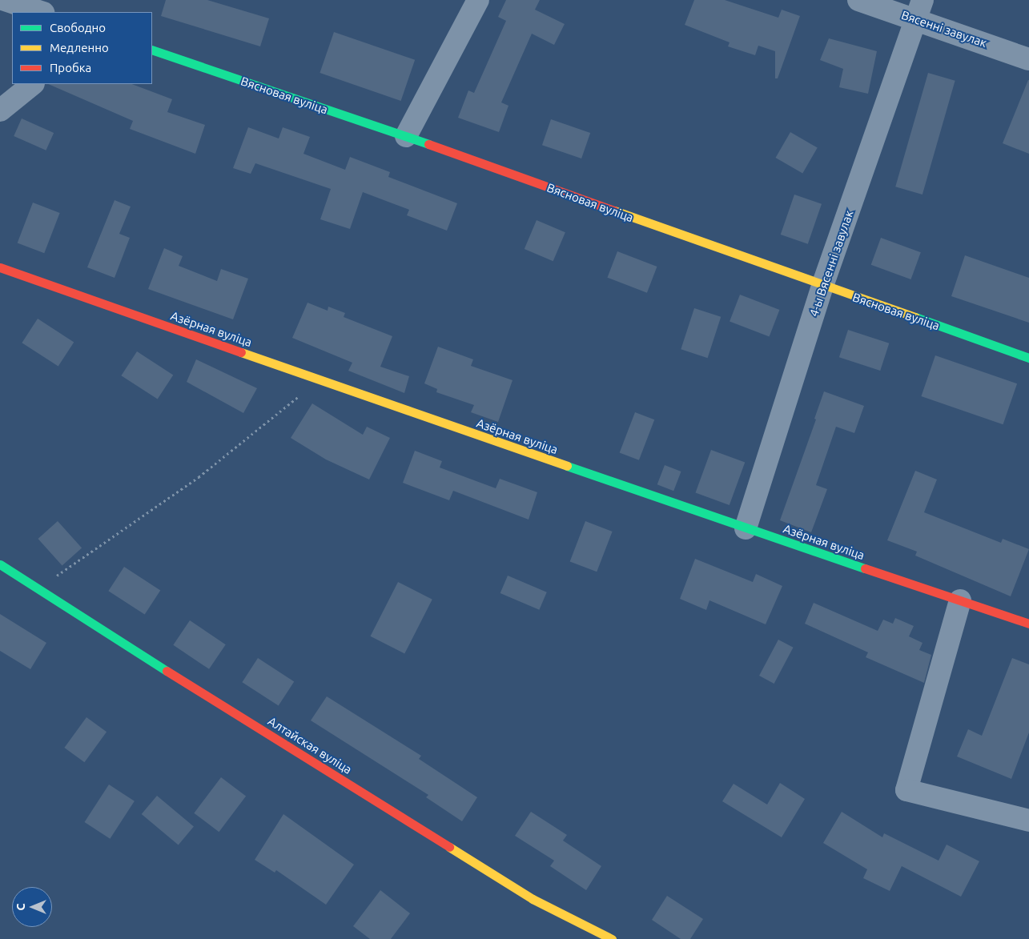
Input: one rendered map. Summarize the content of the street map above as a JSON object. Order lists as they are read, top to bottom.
{
  "streets": {
    "street": [
      "Вясенні завулак",
      "Вясновая вуліца",
      "4-ы Вясенні завулак",
      "Азёрная вуліца",
      "Алтайская вуліца"
    ]
  },
  "crossings": [
    ["Вясенні завулак", "4-ы Вясенні завулак"],
    ["Вясновая вуліца", "4-ы Вясенні завулак"],
    ["4-ы Вясенні завулак", "Азёрная вуліца"]
  ],
  "legend": ["Свободно", "Медленно", "Пробка"],
  "north": "left"
}
